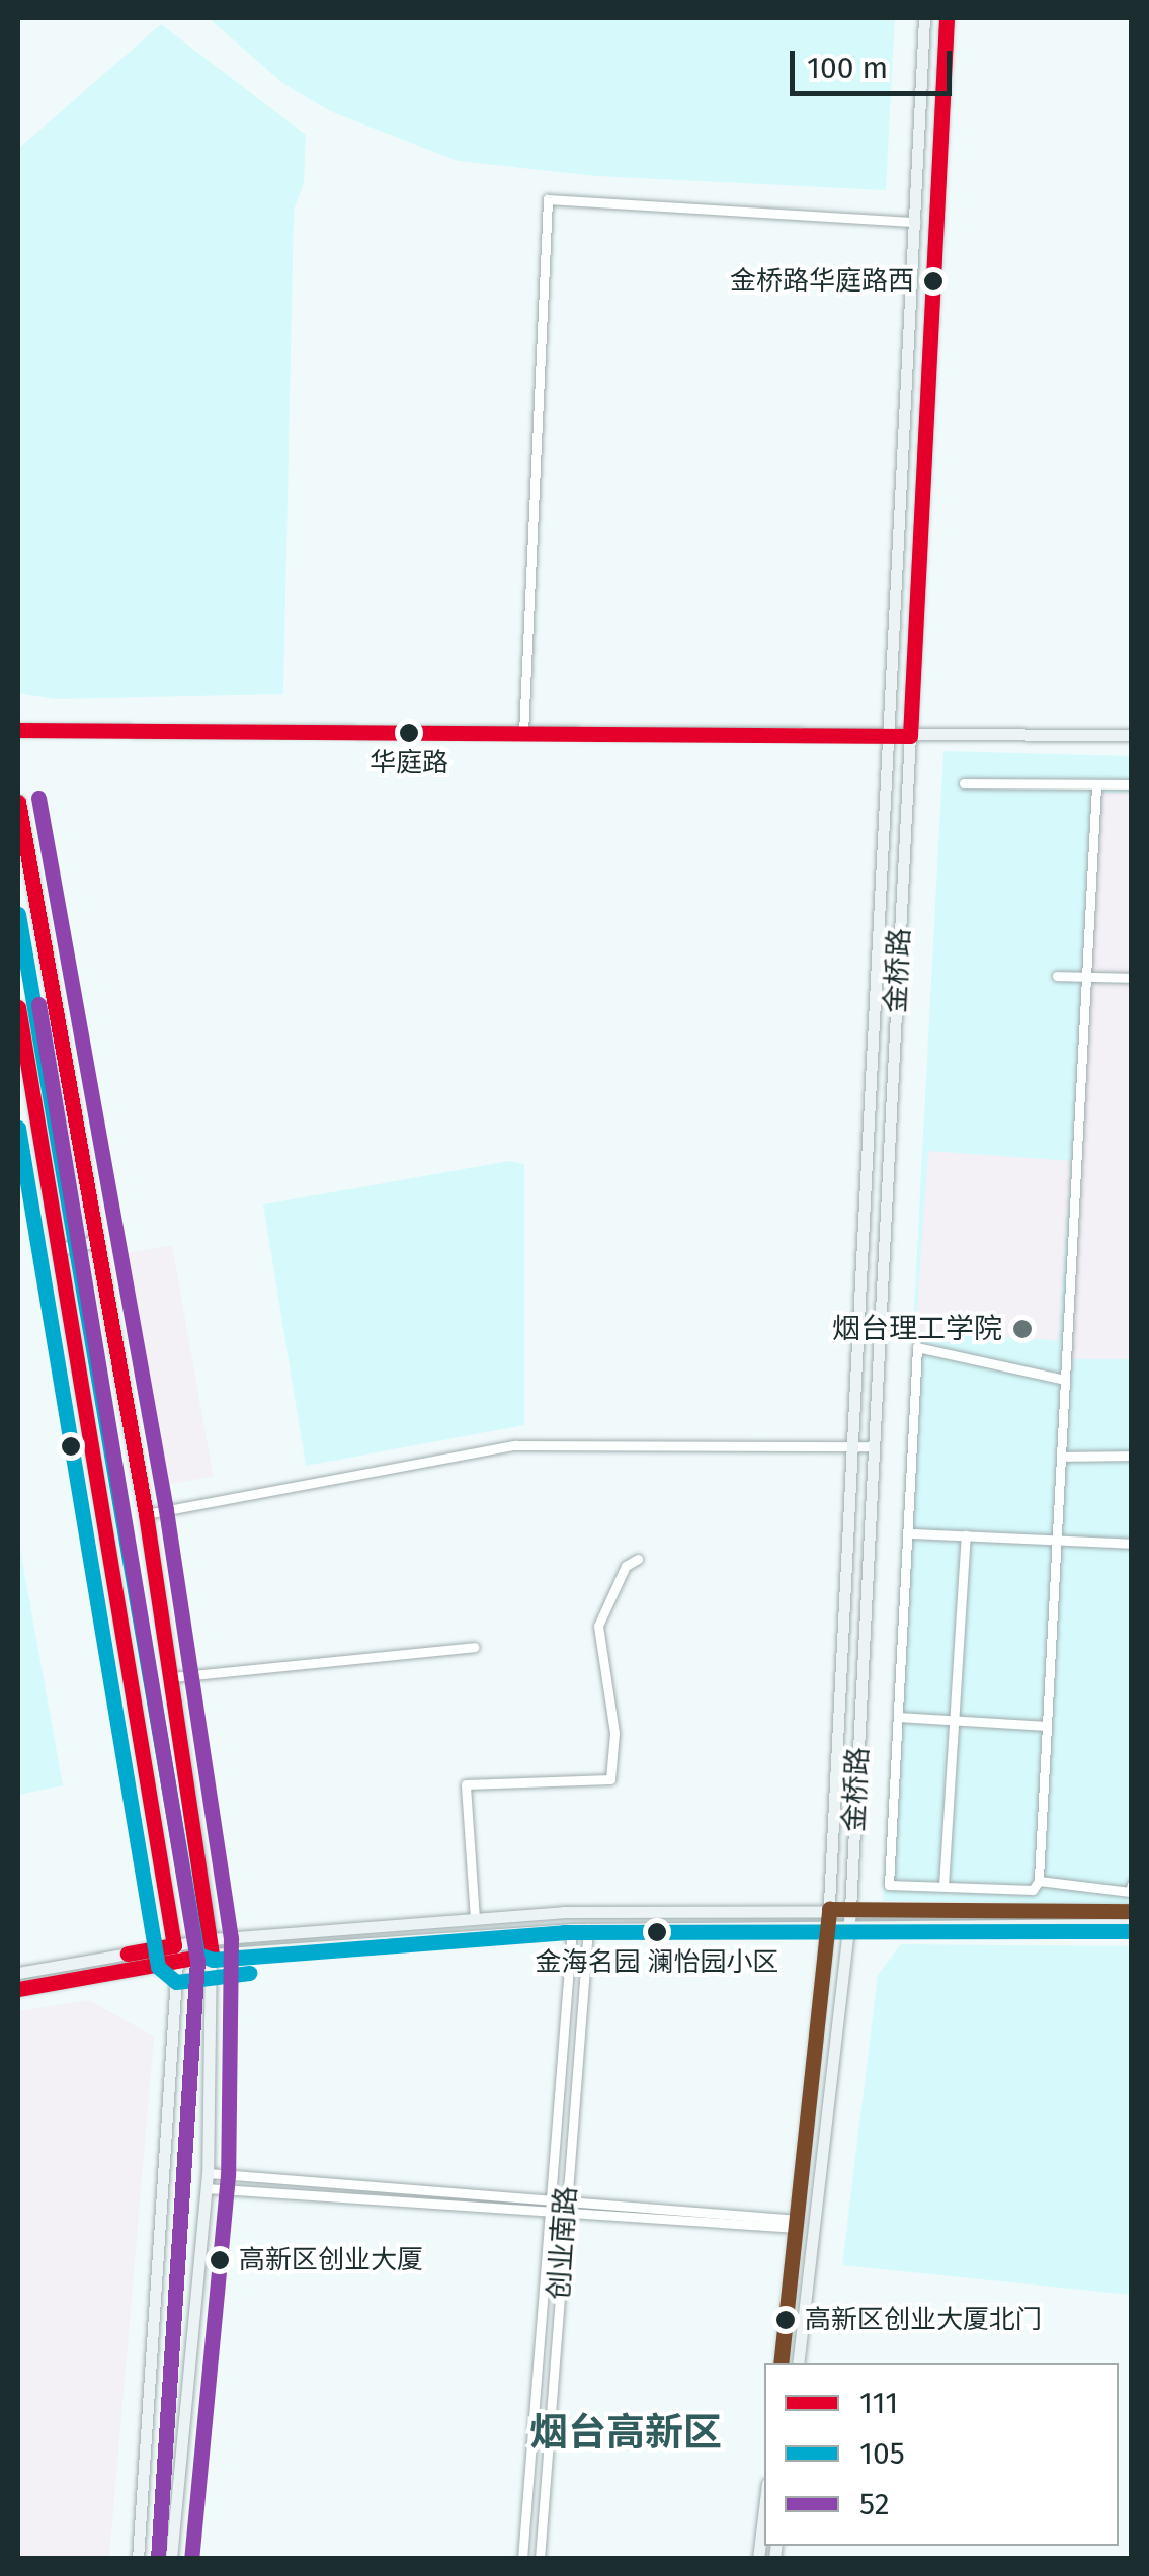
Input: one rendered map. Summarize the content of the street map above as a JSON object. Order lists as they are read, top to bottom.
{
  "streets": {
    "street": ["金桥路", "创业南路"]
  },
  "districts": ["烟台高新区"],
  "places": [
    "金桥路华庭路西",
    "华庭路",
    "烟台理工学院",
    "金海名园 澜怡园小区",
    "高新区创业大厦",
    "高新区创业大厦北门"
  ],
  "lines": ["transit line 111", "transit line 52", "transit line 105"],
  "legend": ["111", "105", "52"],
  "scale_bar": "100 m"
}
